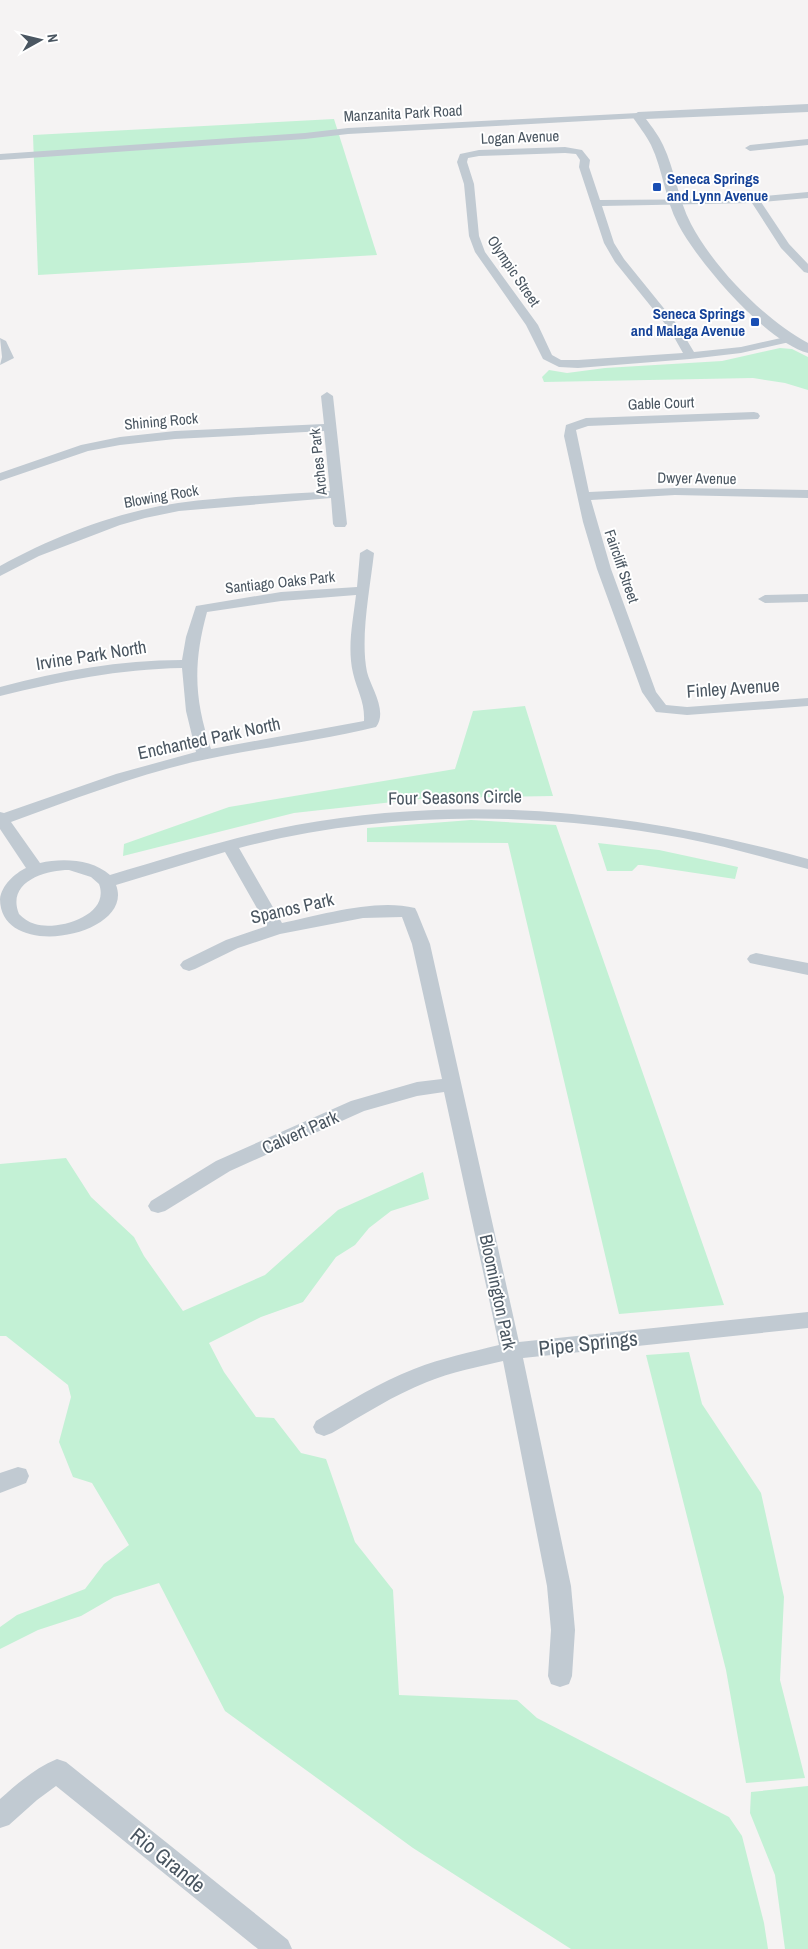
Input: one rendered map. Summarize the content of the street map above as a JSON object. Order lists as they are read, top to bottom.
{
  "streets": {
    "street": [
      "Manzanita Park Road",
      "Logan Avenue",
      "Olympic Street",
      "Gable Court",
      "Shining Rock",
      "Arches Park",
      "Dwyer Avenue",
      "Blowing Rock",
      "Faircliff Street",
      "Santiago Oaks Park",
      "Irvine Park North",
      "Finley Avenue",
      "Enchanted Park North",
      "Four Seasons Circle",
      "Spanos Park",
      "Calvert Park",
      "Bloomington Park",
      "Pipe Springs",
      "Rio Grande"
    ]
  },
  "crossings": [
    ["Logan Avenue", "Olympic Street"],
    ["Gable Court", "Faircliff Street"],
    ["Shining Rock", "Arches Park"],
    ["Arches Park", "Blowing Rock"],
    ["Dwyer Avenue", "Faircliff Street"],
    ["Faircliff Street", "Finley Avenue"],
    ["Santiago Oaks Park", "Irvine Park North"],
    ["Santiago Oaks Park", "Enchanted Park North"],
    ["Spanos Park", "Bloomington Park"],
    ["Calvert Park", "Bloomington Park"],
    ["Bloomington Park", "Pipe Springs"]
  ],
  "places": {
    "transit": ["Seneca Springs and Lynn Avenue", "Seneca Springs and Malaga Avenue"]
  },
  "north": "right"
}
